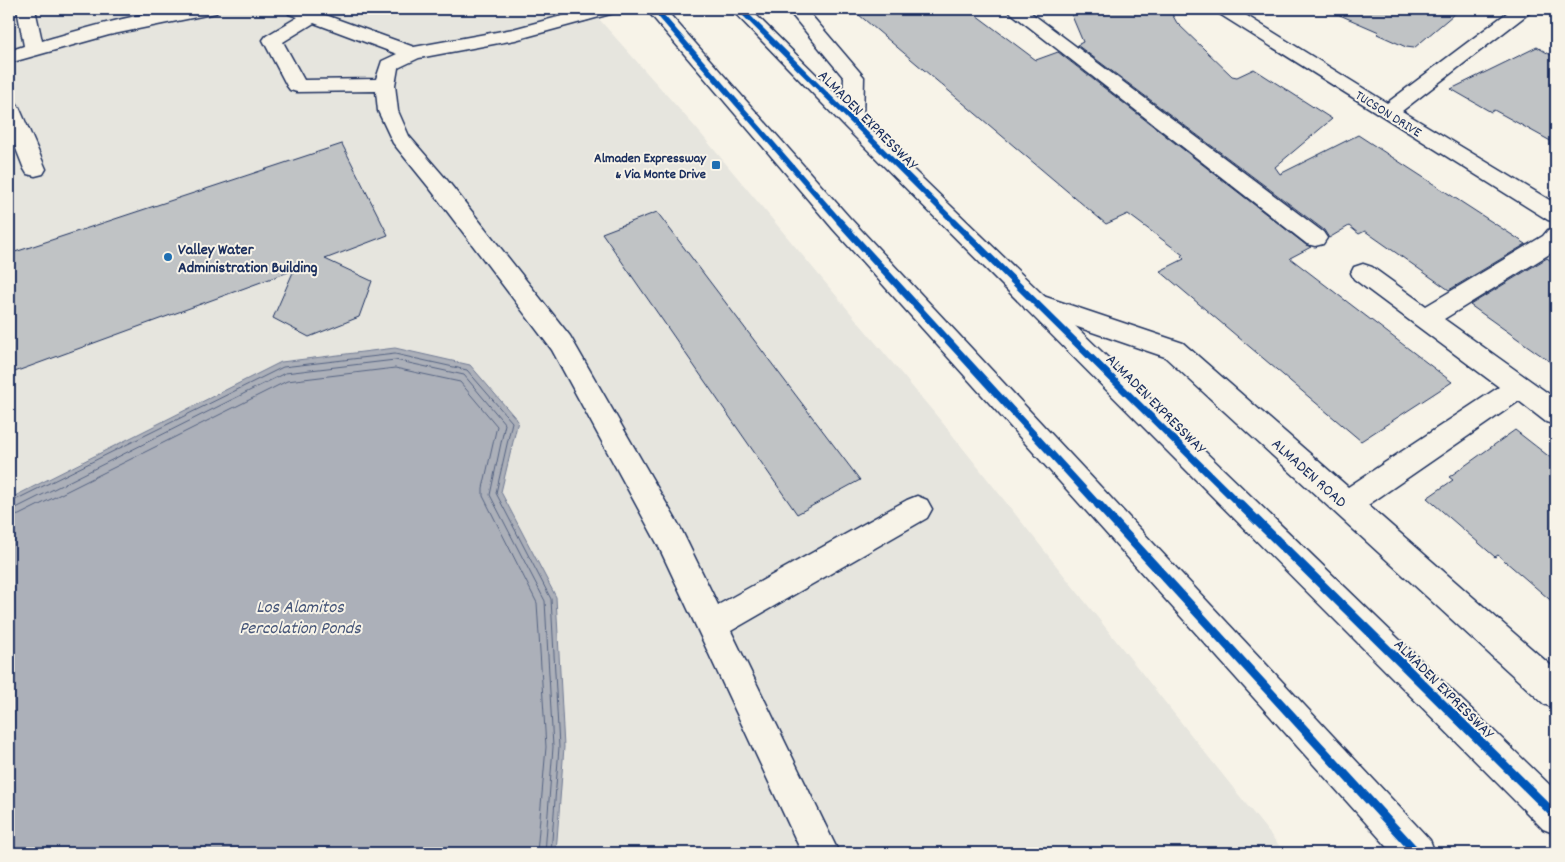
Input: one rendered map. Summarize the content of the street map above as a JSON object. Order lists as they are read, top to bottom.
{
  "streets": {
    "main road": ["TUCSON DRIVE", "ALMADEN EXPRESSWAY", "ALMADEN ROAD"]
  },
  "crossings": [
    ["ALMADEN EXPRESSWAY", "ALMADEN ROAD"]
  ],
  "water": ["Los Alamitos Percolation Ponds"],
  "places": {
    "transit": ["Almaden Expressway & Via Monte Drive"],
    "other": ["Valley Water Administration Building"]
  }
}
